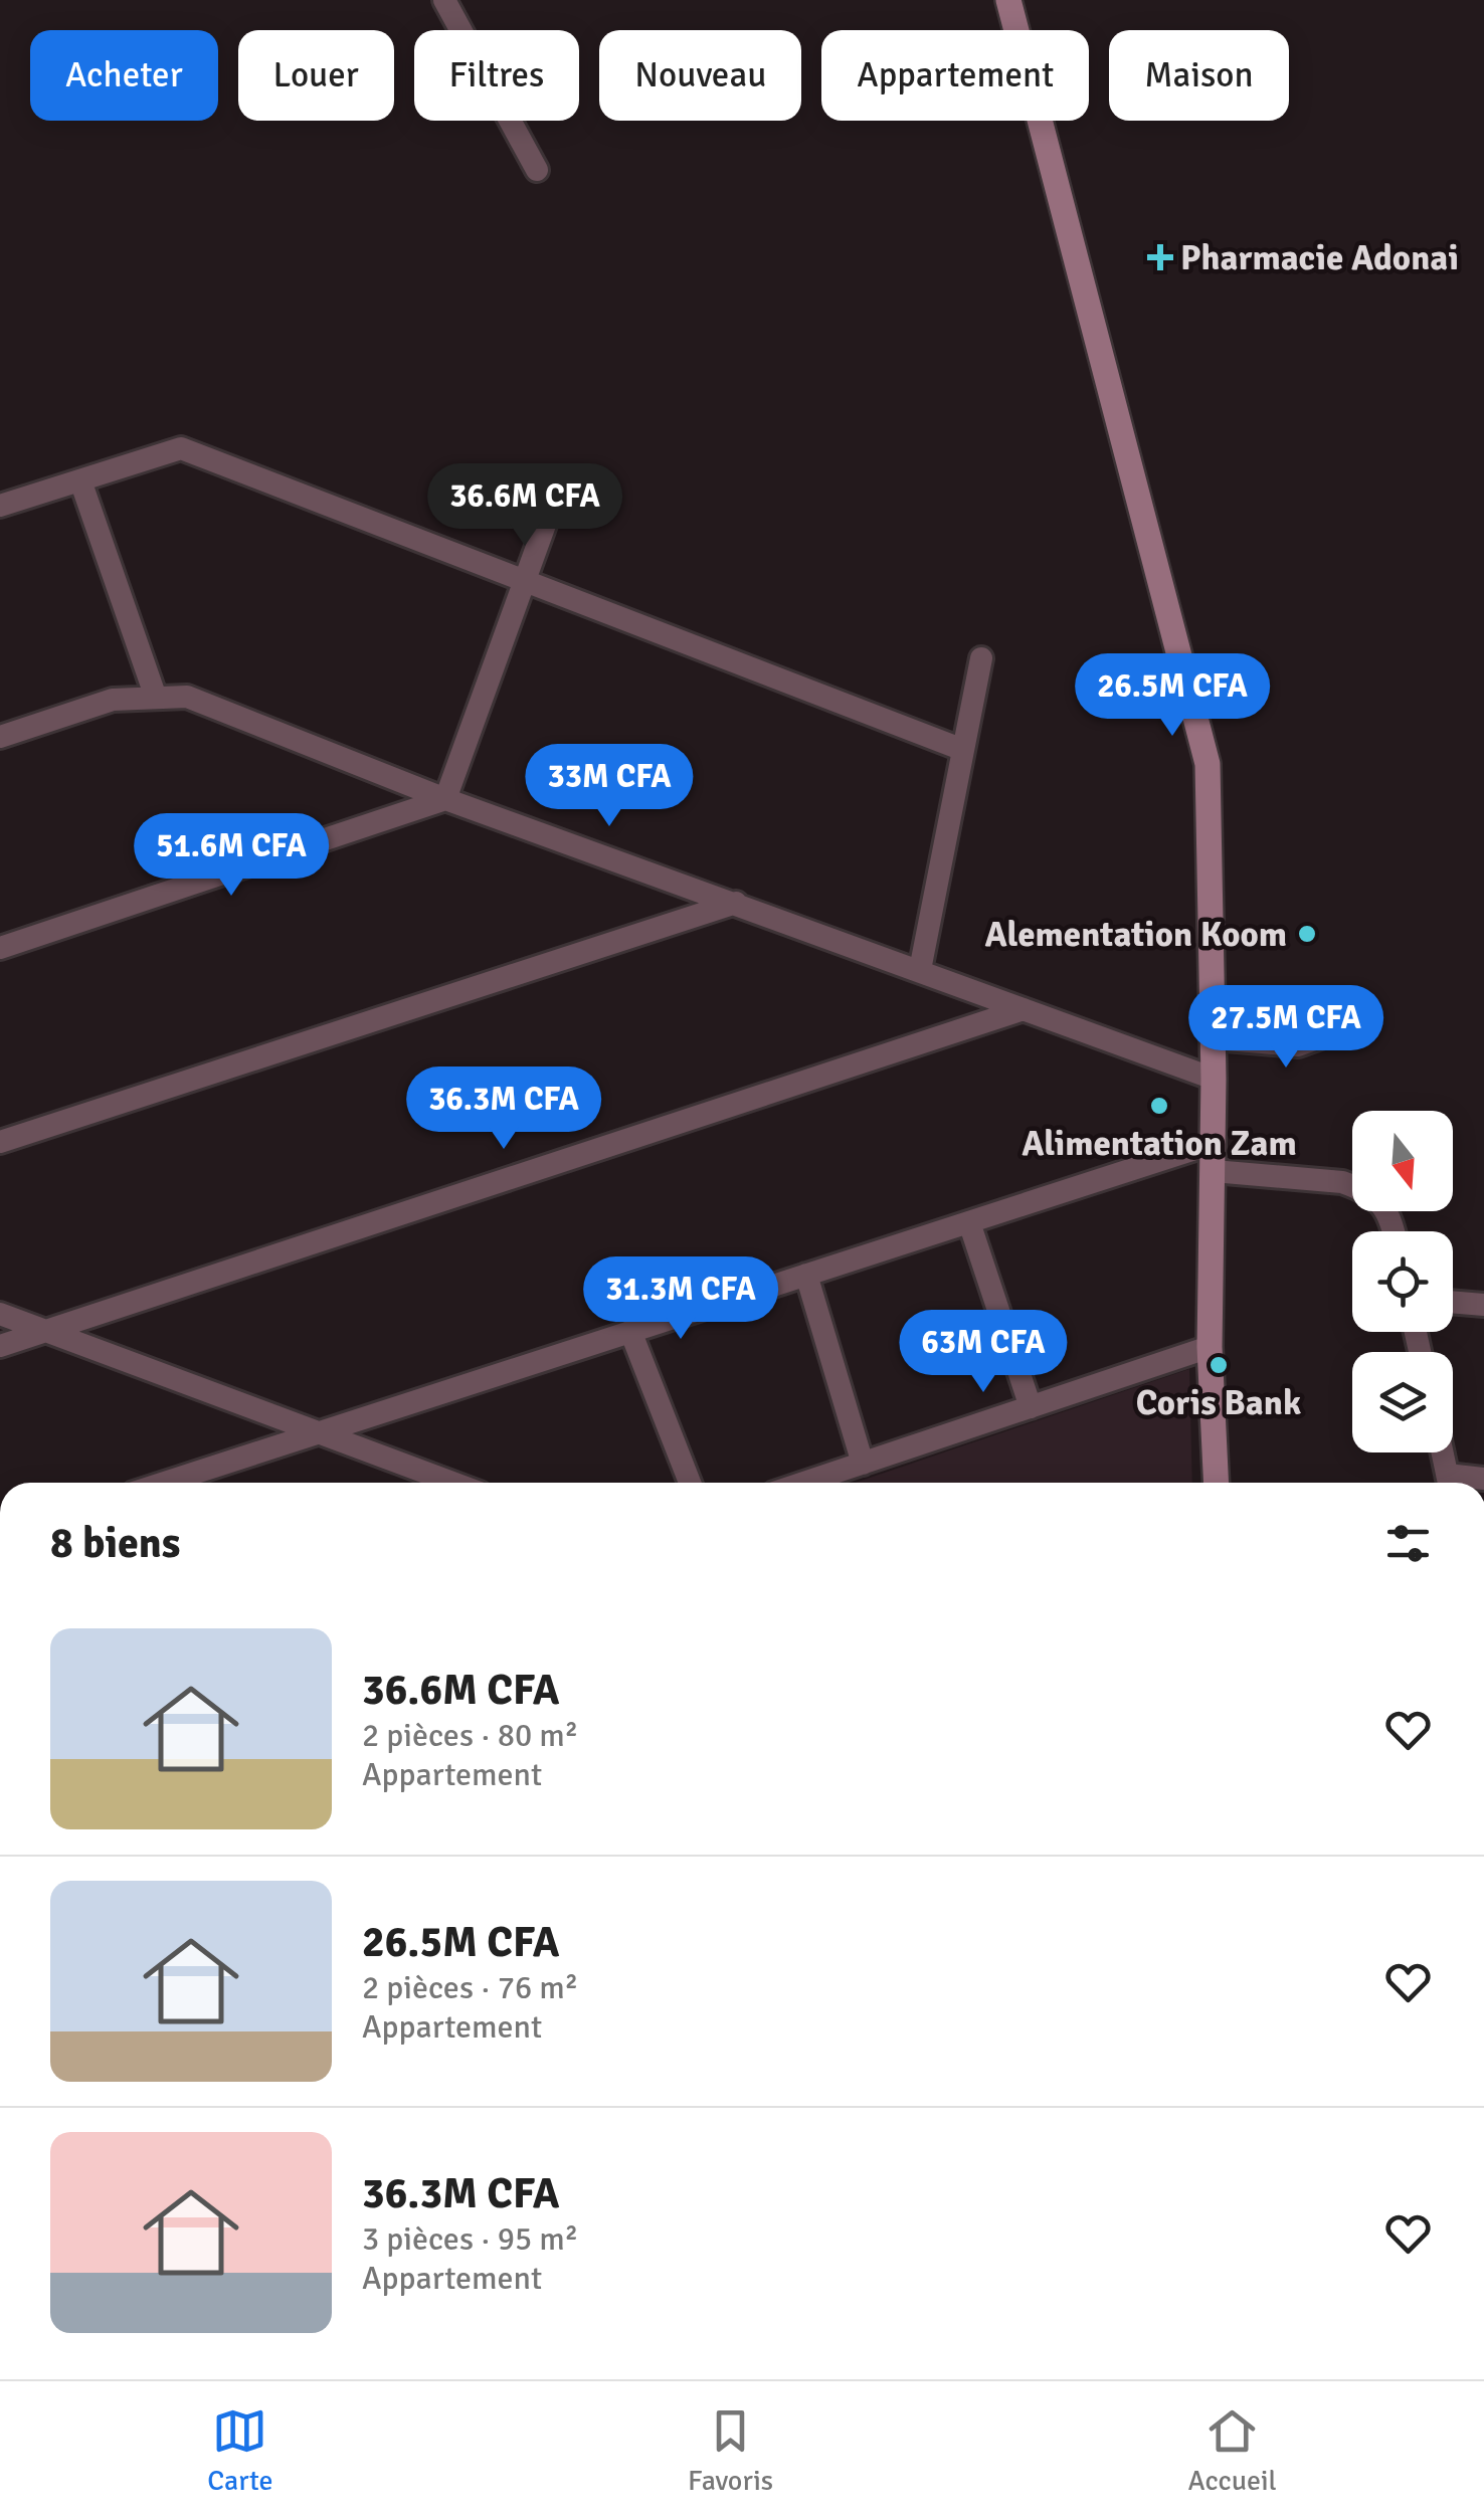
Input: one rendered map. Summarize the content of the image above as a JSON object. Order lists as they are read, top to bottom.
{
  "places": {
    "health": ["Pharmacie Adonai"],
    "other": ["Alementation Koom", "Alimentation Zam", "Coris Bank"]
  },
  "north": "bottom",
  "page": {
    "chip": [
      "Acheter",
      "Louer",
      "Filtres",
      "Nouveau",
      "Appartement",
      "Maison"
    ],
    "price": [
      "36.6M CFA",
      "26.5M CFA",
      "33M CFA",
      "51.6M CFA",
      "27.5M CFA",
      "36.3M CFA",
      "31.3M CFA",
      "63M CFA"
    ],
    "heading": "8 biens",
    "list": [
      {
        "name": "36.6M CFA",
        "note": "2 pièces · 80 m² · Appartement"
      },
      {
        "name": "26.5M CFA",
        "note": "2 pièces · 76 m² · Appartement"
      },
      {
        "name": "36.3M CFA",
        "note": "3 pièces · 95 m² · Appartement"
      }
    ],
    "tabs": ["Carte", "Favoris", "Accueil"]
  }
}
